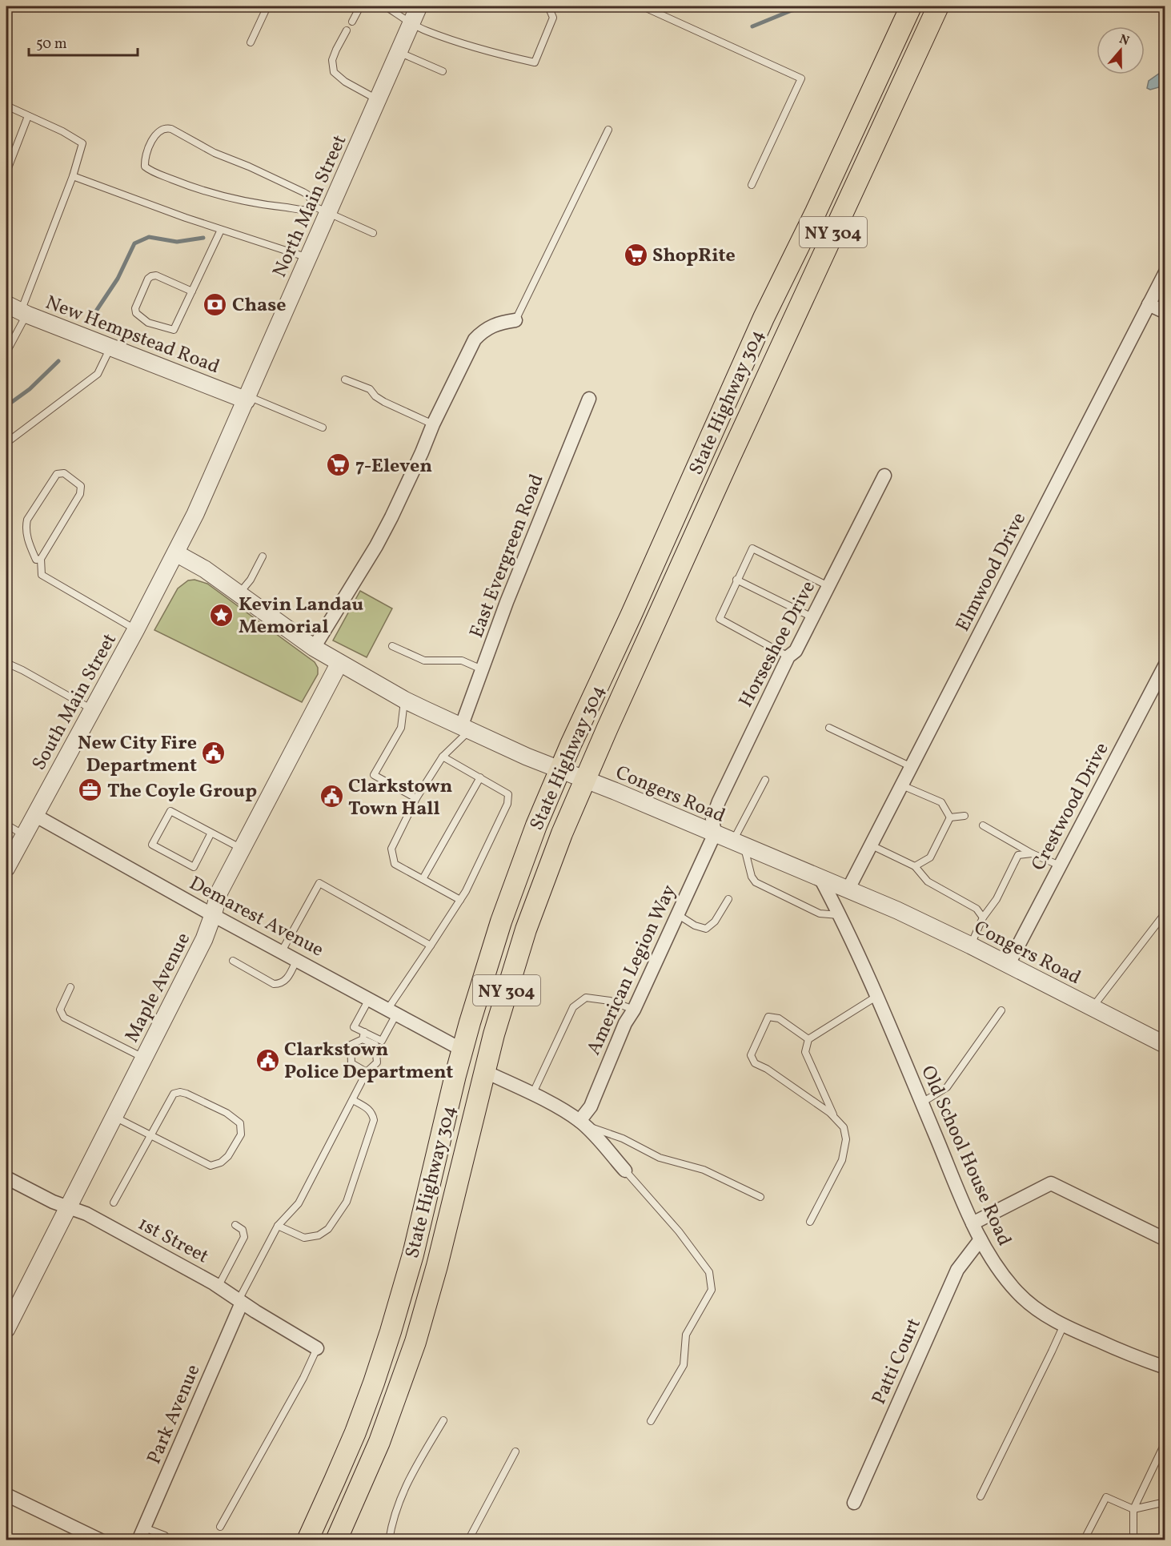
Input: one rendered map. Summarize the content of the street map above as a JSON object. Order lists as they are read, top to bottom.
{
  "streets": {
    "main road": ["NY 304", "State Highway 304"],
    "street": [
      "North Main Street",
      "New Hempstead Road",
      "East Evergreen Road",
      "Elmwood Drive",
      "Horseshoe Drive",
      "South Main Street",
      "Congers Road",
      "Crestwood Drive",
      "Demarest Avenue",
      "American Legion Way",
      "Maple Avenue",
      "Old School House Road",
      "1st Street",
      "Patti Court",
      "Park Avenue"
    ]
  },
  "crossings": [
    ["North Main Street", "New Hempstead Road"],
    ["North Main Street", "South Main Street"],
    ["North Main Street", "Congers Road"],
    ["State Highway 304", "Congers Road"],
    ["State Highway 304", "Demarest Avenue"],
    ["East Evergreen Road", "Congers Road"],
    ["Elmwood Drive", "Congers Road"],
    ["Horseshoe Drive", "Congers Road"],
    ["Horseshoe Drive", "American Legion Way"],
    ["South Main Street", "Congers Road"],
    ["South Main Street", "Demarest Avenue"],
    ["Congers Road", "Crestwood Drive"],
    ["Congers Road", "American Legion Way"],
    ["Congers Road", "Maple Avenue"],
    ["Congers Road", "Old School House Road"],
    ["Demarest Avenue", "Maple Avenue"],
    ["Maple Avenue", "1st Street"],
    ["Old School House Road", "Patti Court"],
    ["1st Street", "Park Avenue"]
  ],
  "places": {
    "supermarket": ["ShopRite", "7-Eleven"],
    "bank": ["Chase"],
    "place": ["Kevin Landau Memorial"],
    "public building": ["New City Fire Department", "Clarkstown Town Hall", "Clarkstown Police Department"],
    "office": ["The Coyle Group"]
  },
  "scale_bar": "50 m",
  "north": "top"
}
